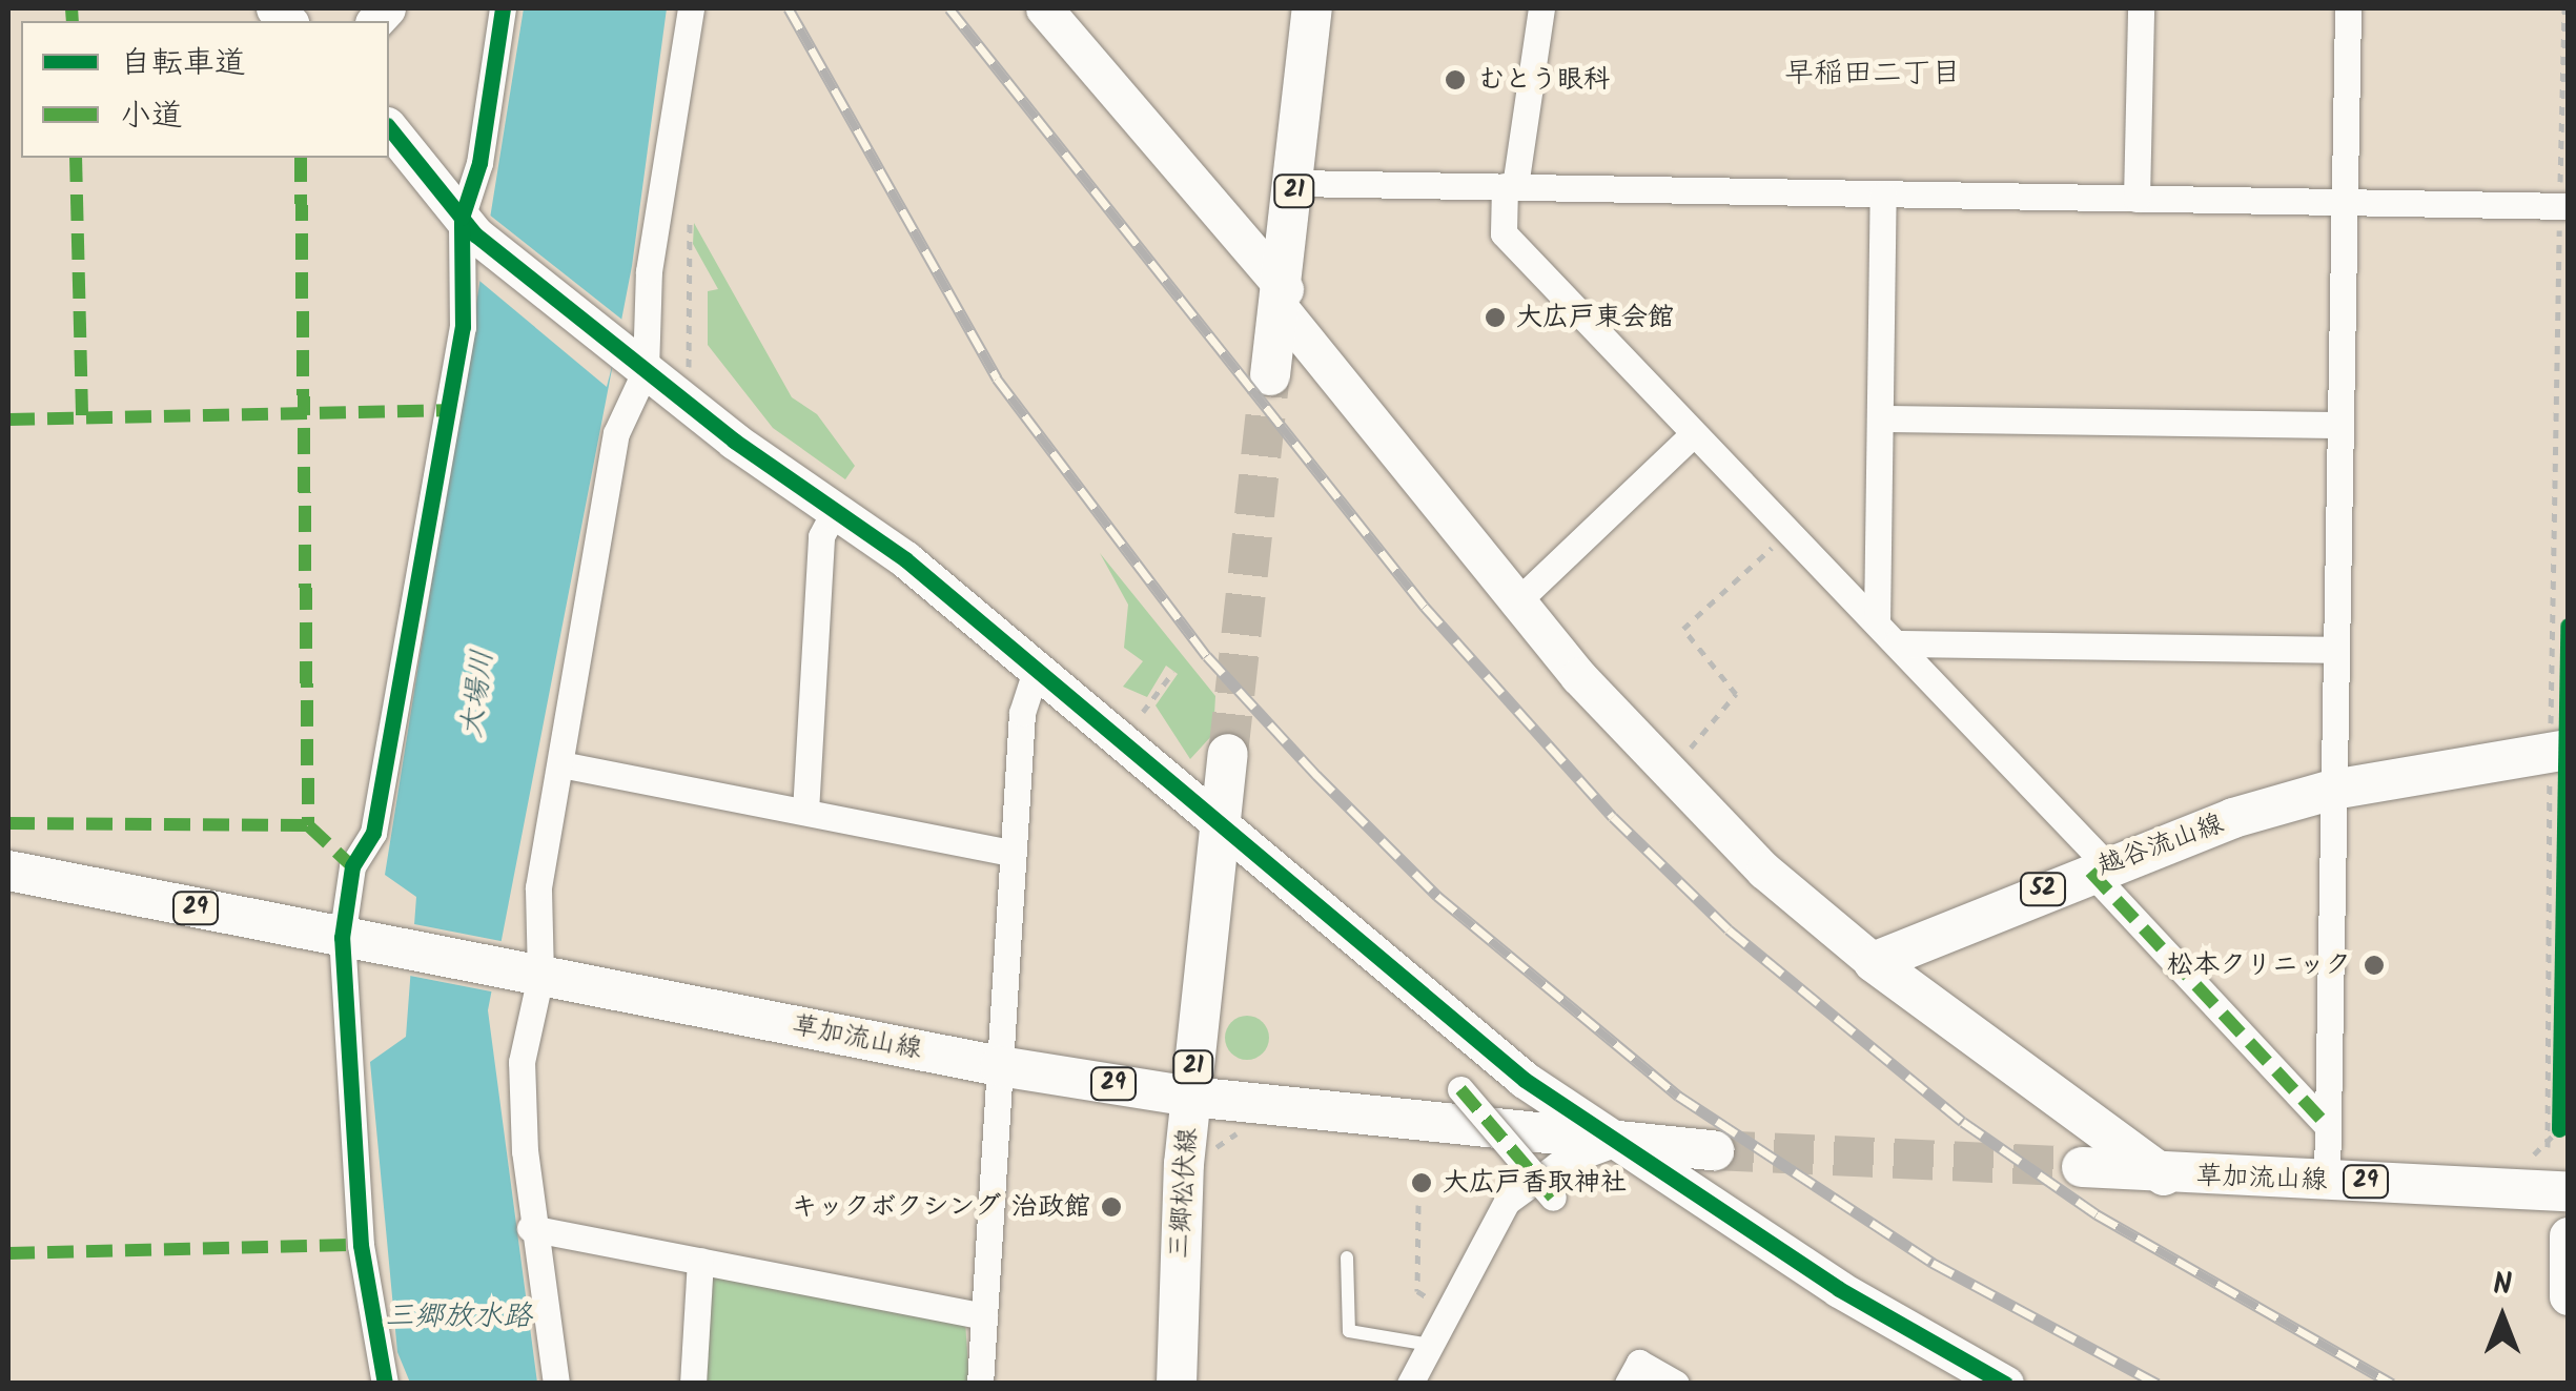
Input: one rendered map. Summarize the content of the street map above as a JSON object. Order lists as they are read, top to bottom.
{
  "streets": {
    "main road": [
      "21",
      "越谷流山線",
      "52",
      "29",
      "草加流山線",
      "三郷松伏線"
    ]
  },
  "crossings": [
    ["草加流山線", "三郷松伏線"]
  ],
  "districts": ["早稲田二丁目"],
  "water": ["大場川", "三郷放水路"],
  "places": [
    "むとう眼科",
    "大広戸東会館",
    "松本クリニック",
    "大広戸香取神社",
    "キックボクシング 治政館"
  ],
  "legend": ["自転車道", "小道"],
  "north": "top"
}
